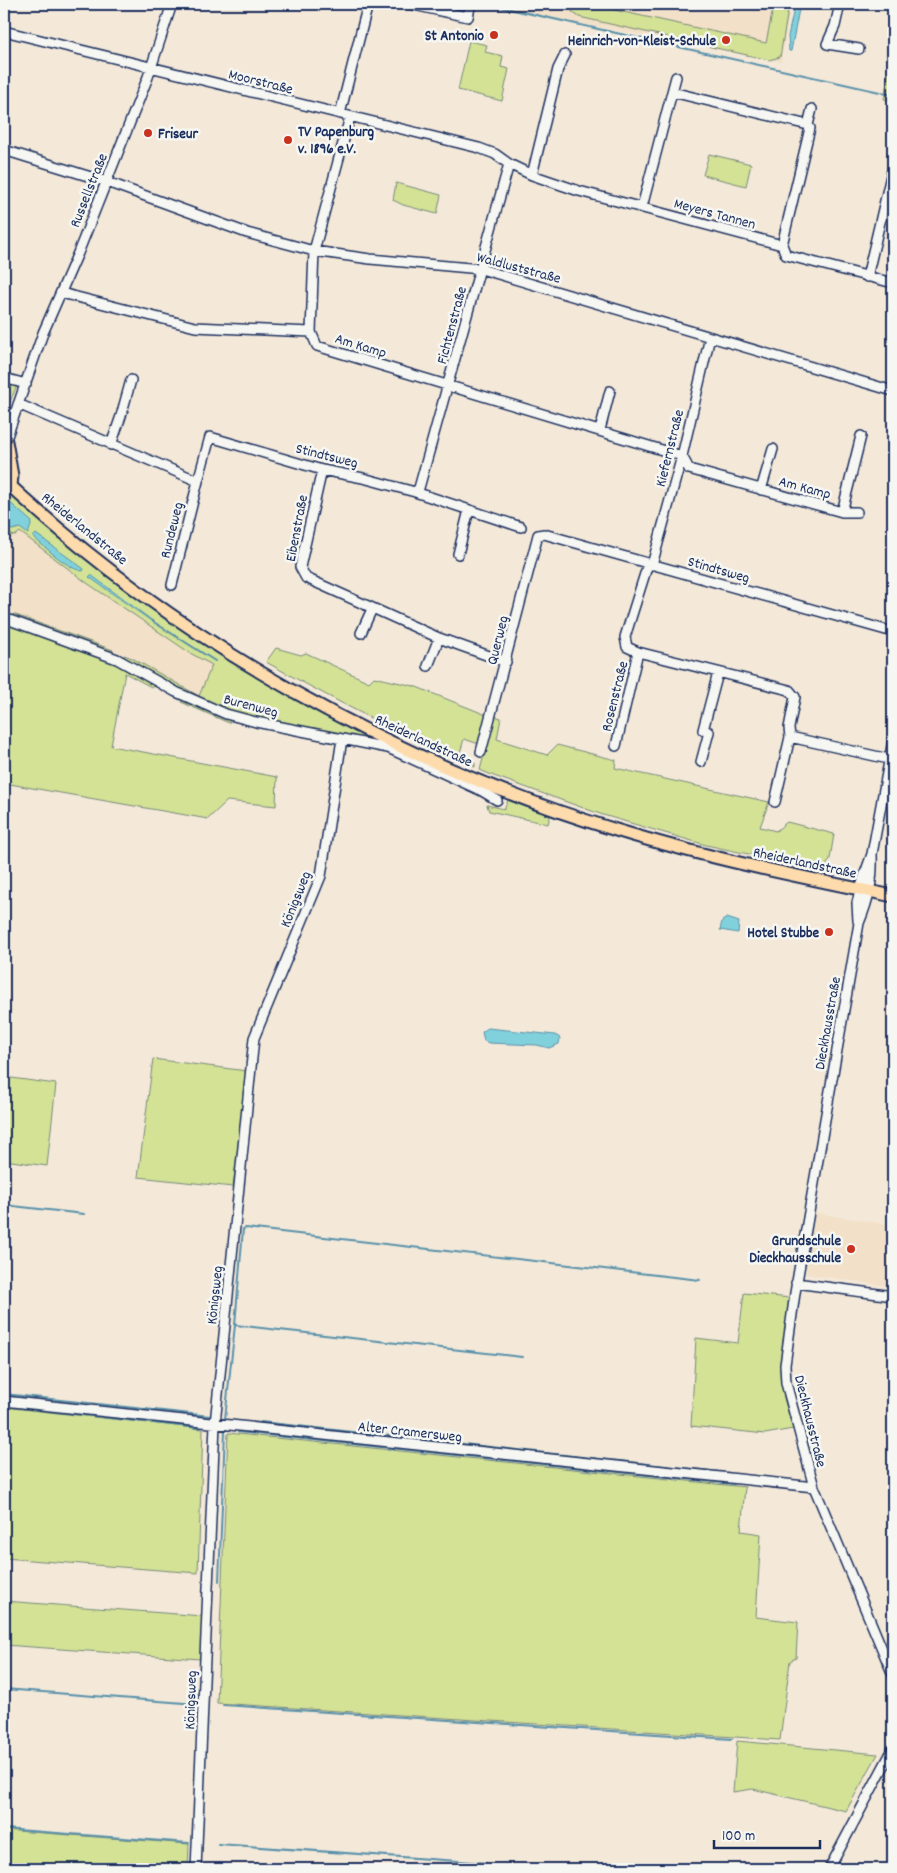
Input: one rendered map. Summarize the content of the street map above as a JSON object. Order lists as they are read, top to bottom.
{
  "streets": {
    "main road": ["Rheiderlandstraße"],
    "street": [
      "Moorstraße",
      "Russellstraße",
      "Meyers Tannen",
      "Waldluststraße",
      "Fichtenstraße",
      "Am Kamp",
      "Kiefernstraße",
      "Stindtsweg",
      "Eibenstraße",
      "Rundeweg",
      "Querweg",
      "Rosenstraße",
      "Burenweg",
      "Königsweg",
      "Dieckhausstraße",
      "Alter Cramersweg"
    ]
  },
  "crossings": [
    ["Moorstraße", "Russellstraße"],
    ["Moorstraße", "Meyers Tannen"],
    ["Moorstraße", "Fichtenstraße"],
    ["Russellstraße", "Waldluststraße"],
    ["Meyers Tannen", "Fichtenstraße"],
    ["Waldluststraße", "Fichtenstraße"],
    ["Waldluststraße", "Kiefernstraße"],
    ["Fichtenstraße", "Am Kamp"],
    ["Fichtenstraße", "Stindtsweg"],
    ["Am Kamp", "Kiefernstraße"],
    ["Kiefernstraße", "Stindtsweg"],
    ["Kiefernstraße", "Rosenstraße"],
    ["Stindtsweg", "Eibenstraße"],
    ["Stindtsweg", "Rundeweg"],
    ["Stindtsweg", "Querweg"],
    ["Stindtsweg", "Rosenstraße"],
    ["Rheiderlandstraße", "Dieckhausstraße"],
    ["Eibenstraße", "Querweg"],
    ["Burenweg", "Königsweg"],
    ["Königsweg", "Alter Cramersweg"],
    ["Dieckhausstraße", "Alter Cramersweg"]
  ],
  "places": [
    "St Antonio",
    "Heinrich-von-Kleist-Schule",
    "Friseur",
    "TV Papenburg v. 1896 e.V.",
    "Hotel Stubbe",
    "Grundschule Dieckhausschule"
  ],
  "scale_bar": "100 m"
}
